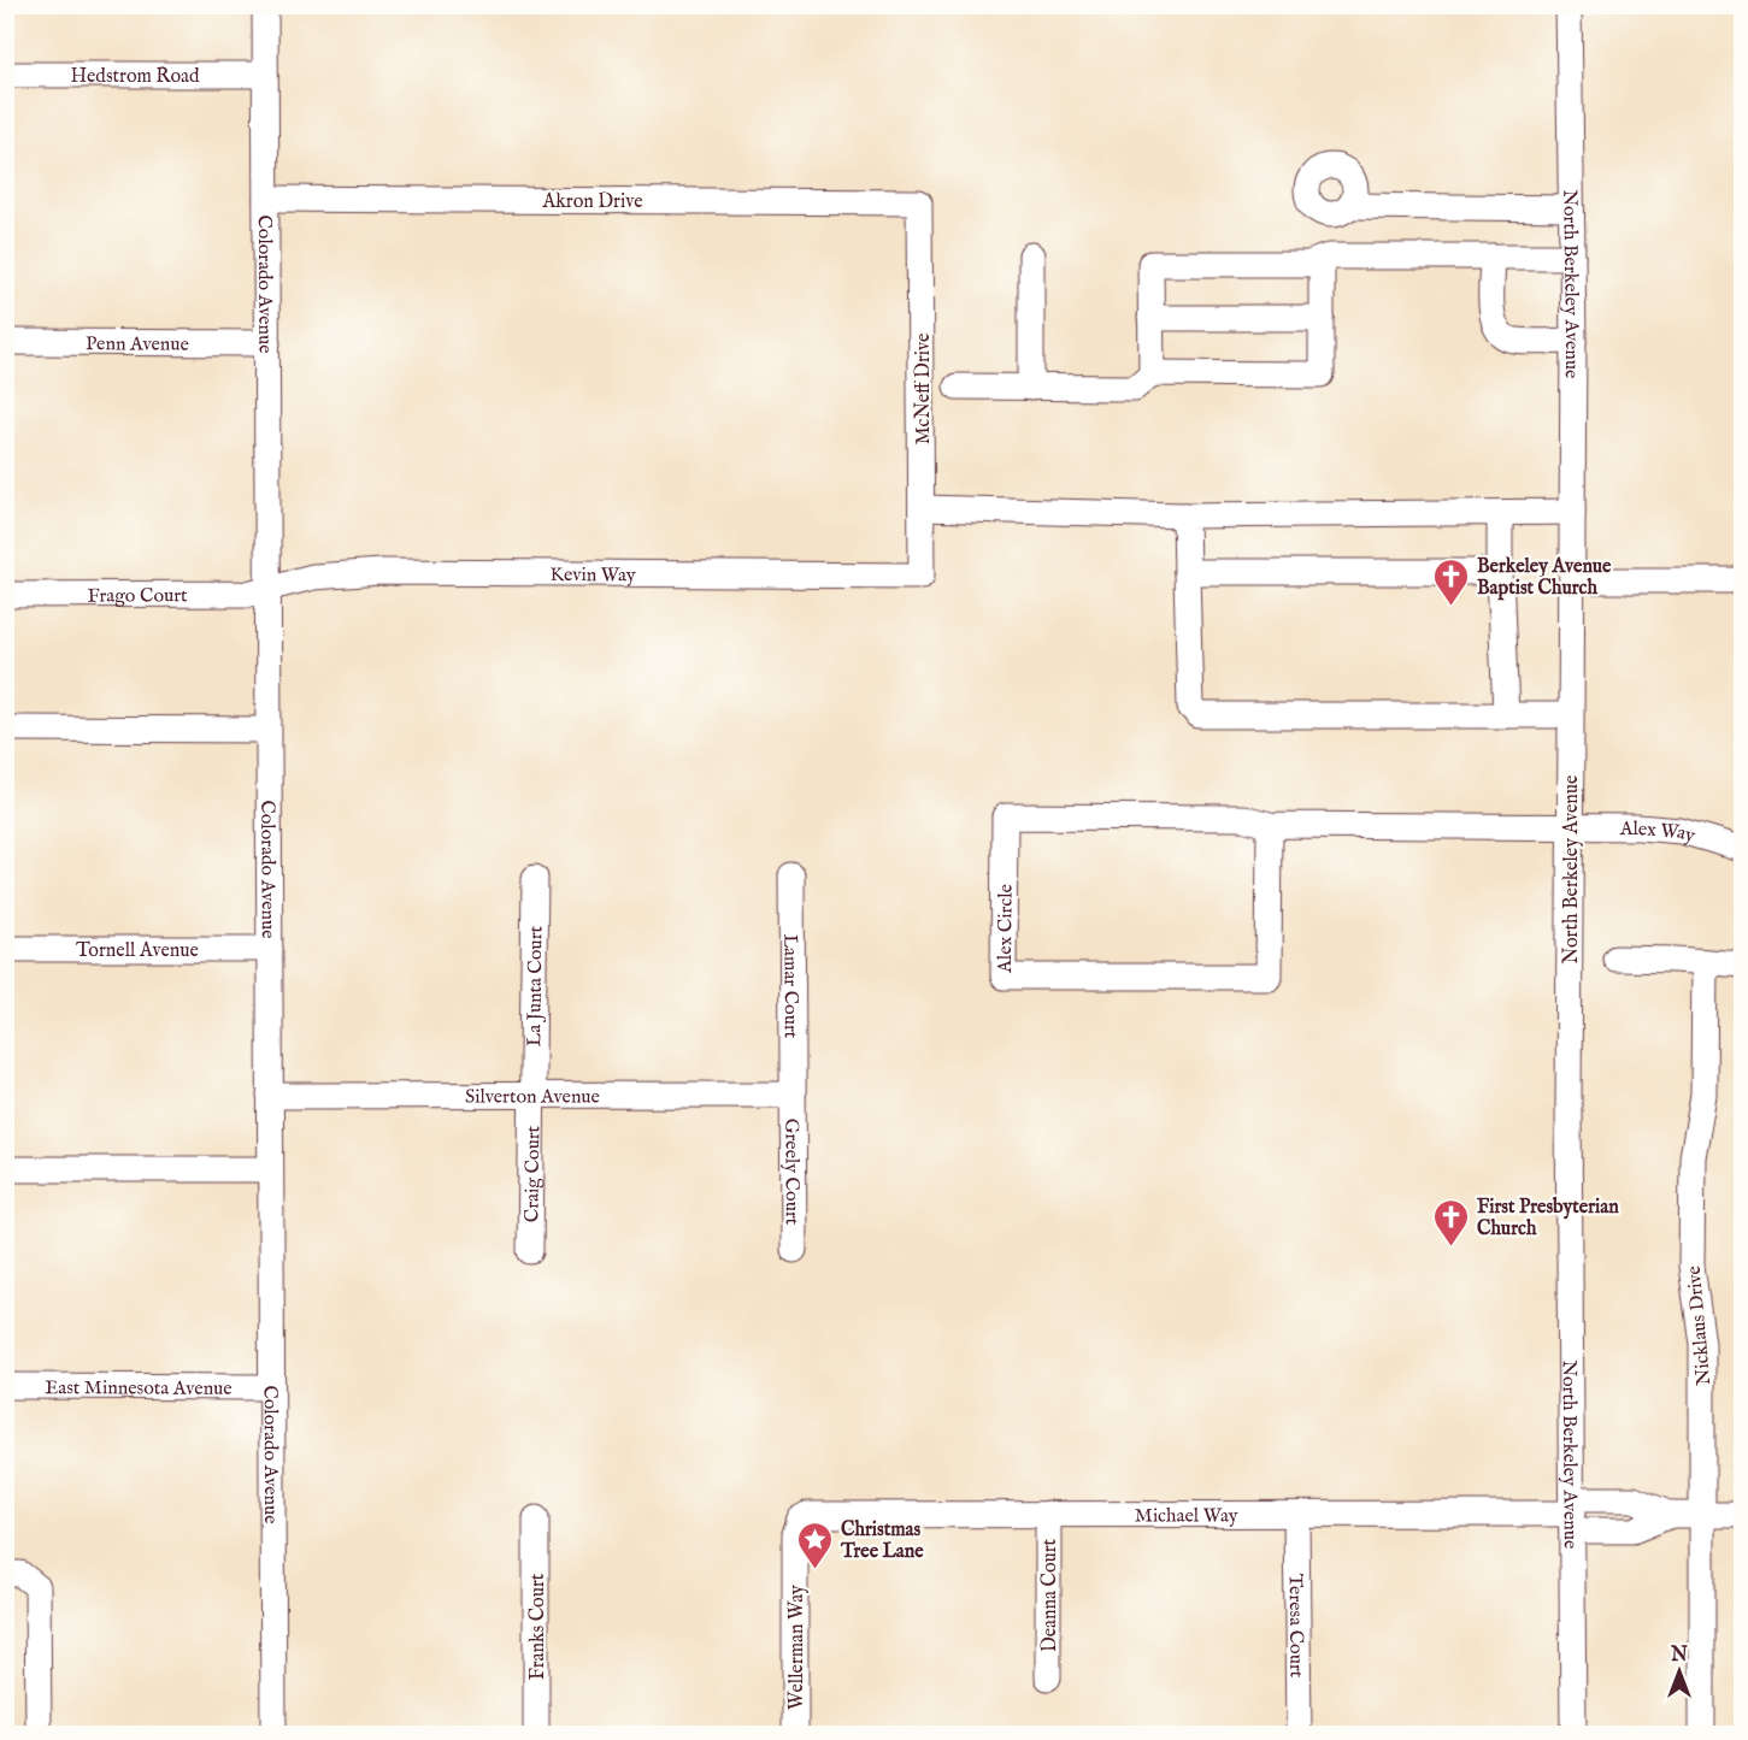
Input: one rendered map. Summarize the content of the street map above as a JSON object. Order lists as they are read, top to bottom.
{
  "streets": {
    "street": [
      "Hedstrom Road",
      "Akron Drive",
      "Colorado Avenue",
      "North Berkeley Avenue",
      "Penn Avenue",
      "McNeff Drive",
      "Kevin Way",
      "Frago Court",
      "Alex Way",
      "Alex Circle",
      "Tornell Avenue",
      "Lamar Court",
      "La Junta Court",
      "Silverton Avenue",
      "Greely Court",
      "Craig Court",
      "Nicklaus Drive",
      "East Minnesota Avenue",
      "Michael Way",
      "Deanna Court",
      "Teresa Court",
      "Franks Court",
      "Wellerman Way"
    ]
  },
  "crossings": [
    ["Hedstrom Road", "Colorado Avenue"],
    ["Akron Drive", "Colorado Avenue"],
    ["Akron Drive", "McNeff Drive"],
    ["Colorado Avenue", "Penn Avenue"],
    ["Colorado Avenue", "Kevin Way"],
    ["Colorado Avenue", "Frago Court"],
    ["Colorado Avenue", "Tornell Avenue"],
    ["Colorado Avenue", "Silverton Avenue"],
    ["Colorado Avenue", "East Minnesota Avenue"],
    ["North Berkeley Avenue", "Alex Way"],
    ["North Berkeley Avenue", "Alex Circle"],
    ["North Berkeley Avenue", "Michael Way"],
    ["McNeff Drive", "Kevin Way"],
    ["Kevin Way", "Frago Court"],
    ["Alex Way", "Alex Circle"],
    ["Lamar Court", "Silverton Avenue"],
    ["Lamar Court", "Greely Court"],
    ["La Junta Court", "Silverton Avenue"],
    ["La Junta Court", "Craig Court"],
    ["Silverton Avenue", "Greely Court"],
    ["Silverton Avenue", "Craig Court"],
    ["Nicklaus Drive", "Michael Way"],
    ["Michael Way", "Deanna Court"],
    ["Michael Way", "Teresa Court"],
    ["Michael Way", "Wellerman Way"]
  ],
  "places": {
    "church": ["Berkeley Avenue Baptist Church", "First Presbyterian Church"],
    "place": ["Christmas Tree Lane"]
  },
  "north": "top"
}
